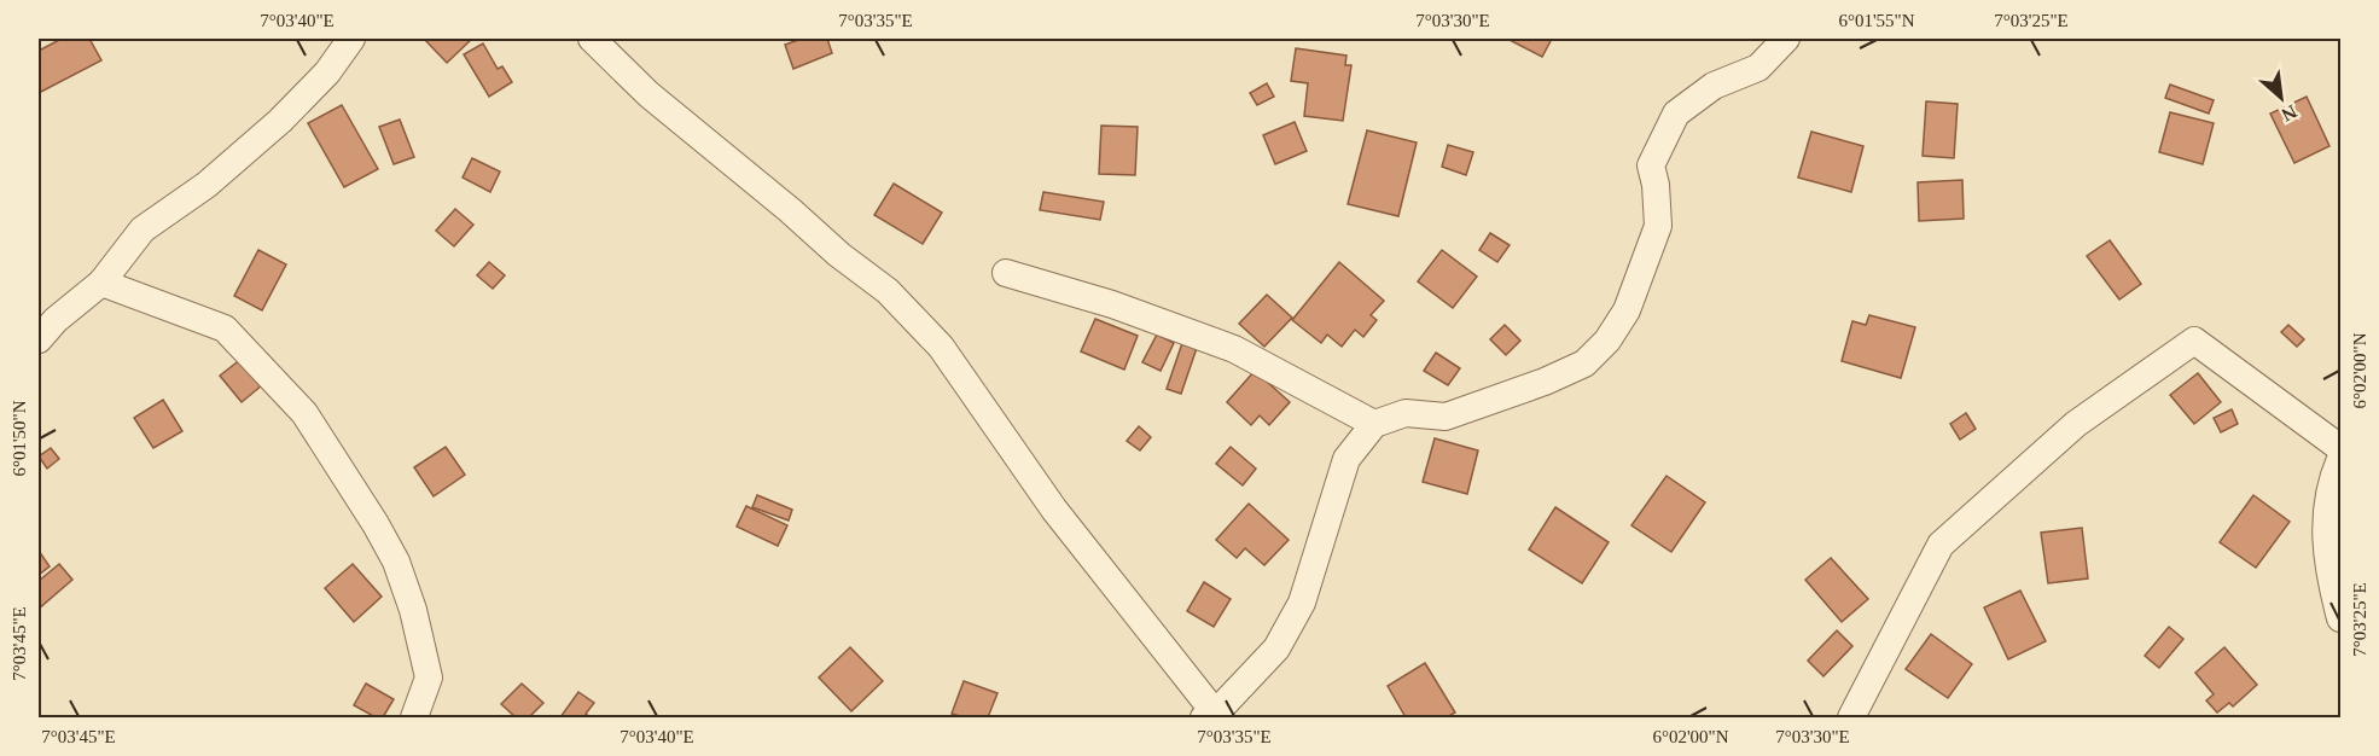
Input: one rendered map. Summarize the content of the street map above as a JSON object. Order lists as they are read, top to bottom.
{
  "north": "bottom right",
  "coordinates": [
    "7°03'40\"E",
    "7°03'35\"E",
    "7°03'30\"E",
    "6°01'55\"N",
    "7°03'25\"E",
    "6°02'00\"N",
    "6°01'50\"N",
    "7°03'45\"E"
  ]
}
